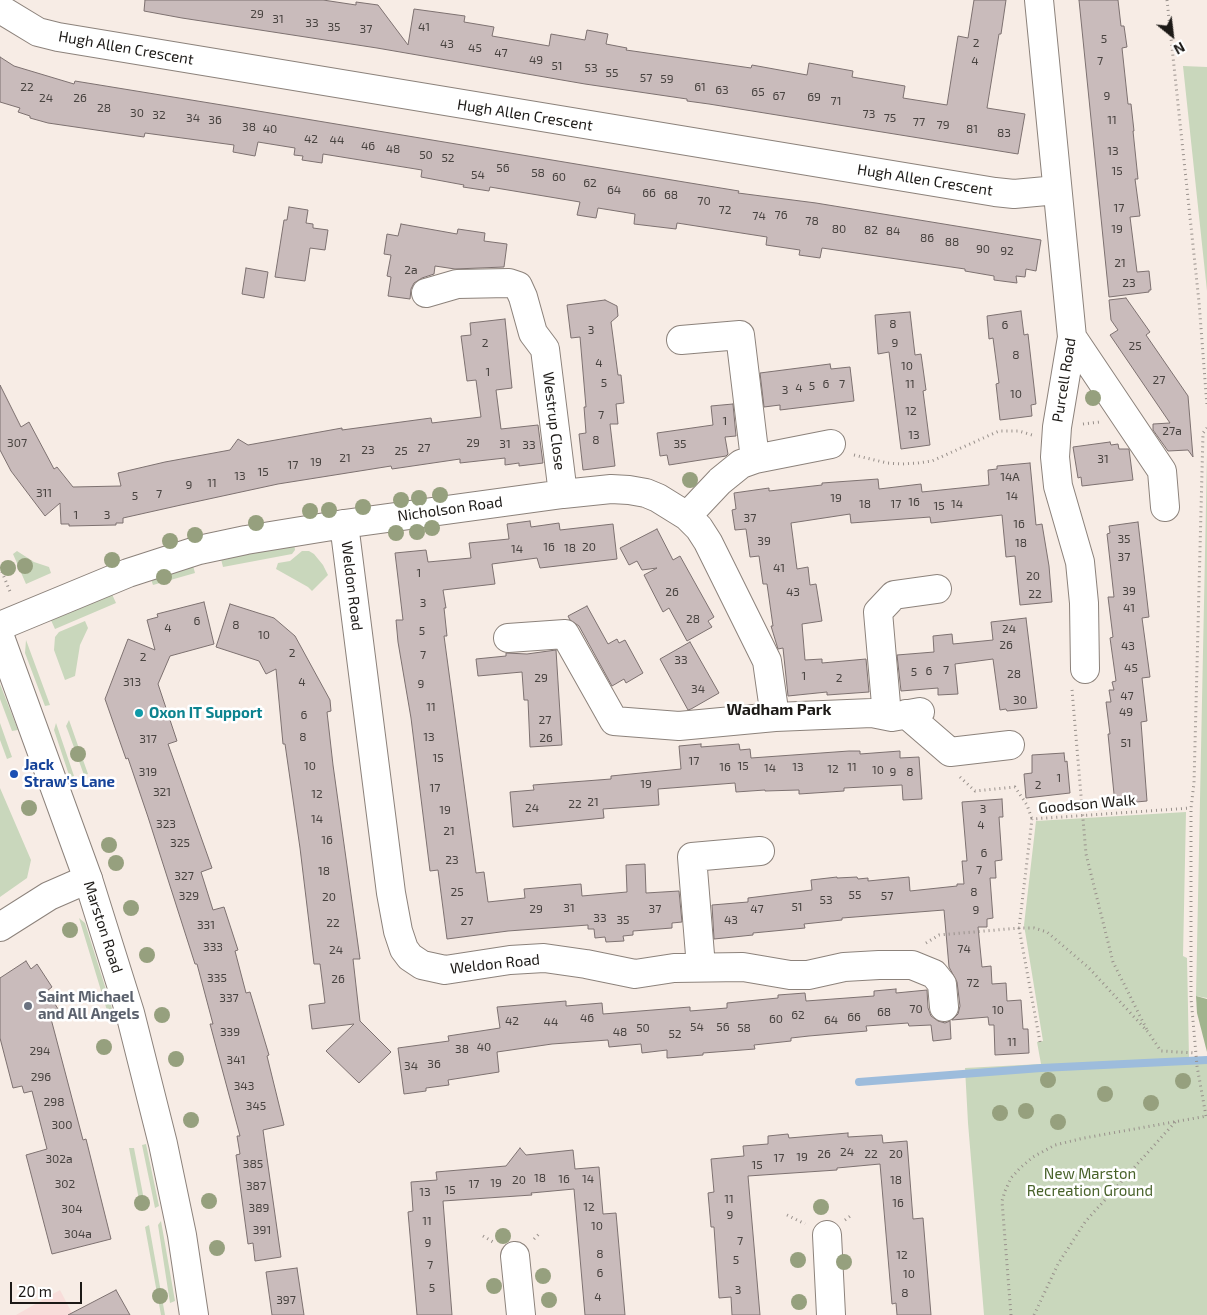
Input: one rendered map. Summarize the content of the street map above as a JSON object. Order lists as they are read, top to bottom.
{
  "streets": {
    "street": [
      "Hugh Allen Crescent",
      "Purcell Road",
      "Westrup Close",
      "Nicholson Road",
      "Weldon Road",
      "Marston Road"
    ],
    "path": ["Goodson Walk"]
  },
  "crossings": [
    ["Hugh Allen Crescent", "Purcell Road"],
    ["Westrup Close", "Nicholson Road"],
    ["Nicholson Road", "Weldon Road"]
  ],
  "districts": ["Wadham Park"],
  "parks": ["New Marston Recreation Ground"],
  "places": ["Oxon IT Support", "Jack Straw's Lane", "Saint Michael and All Angels"],
  "house_numbers": [
    "29",
    "31",
    "33",
    "35",
    "41",
    "37",
    "5",
    "2",
    "43",
    "45",
    "47",
    "49",
    "4",
    "7",
    "51",
    "53",
    "55",
    "57",
    "59",
    "22",
    "61",
    "63",
    "65",
    "67",
    "9",
    "69",
    "24",
    "26",
    "71",
    "28",
    "30",
    "73",
    "32",
    "34",
    "75",
    "36",
    "11",
    "77",
    "79",
    "38",
    "40",
    "81",
    "83",
    "42",
    "44",
    "46",
    "48",
    "13",
    "50",
    "52",
    "56",
    "15",
    "58",
    "54",
    "60",
    "62",
    "64",
    "66",
    "68",
    "70",
    "17",
    "72",
    "76",
    "74",
    "78",
    "80",
    "19",
    "82",
    "84",
    "86",
    "88",
    "90",
    "92",
    "21",
    "2a",
    "23",
    "8",
    "6",
    "3",
    "2",
    "9",
    "25",
    "8",
    "4",
    "10",
    "1",
    "27",
    "5",
    "6",
    "7",
    "11",
    "5",
    "4",
    "3",
    "10",
    "12",
    "7",
    "1",
    "27a",
    "13",
    "8",
    "307",
    "29",
    "31",
    "35",
    "33",
    "27",
    "23",
    "25",
    "21",
    "31",
    "19",
    "17",
    "15",
    "13",
    "14A",
    "11",
    "9",
    "311",
    "7",
    "5",
    "14",
    "19",
    "16",
    "18",
    "17",
    "14",
    "15",
    "1",
    "3",
    "37",
    "16",
    "35",
    "39",
    "18",
    "16",
    "20",
    "18",
    "14",
    "37",
    "41",
    "1",
    "20",
    "39",
    "26",
    "43",
    "22",
    "3",
    "41",
    "28",
    "6",
    "8",
    "4",
    "24",
    "5",
    "10",
    "26",
    "43",
    "2",
    "7",
    "2",
    "33",
    "45",
    "7",
    "6",
    "5",
    "28",
    "1",
    "29",
    "2",
    "313",
    "4",
    "9",
    "34",
    "47",
    "30",
    "11",
    "49",
    "6",
    "27",
    "8",
    "13",
    "26",
    "317",
    "51",
    "15",
    "17",
    "10",
    "15",
    "16",
    "13",
    "11",
    "14",
    "12",
    "10",
    "319",
    "9",
    "8",
    "1",
    "19",
    "2",
    "17",
    "321",
    "12",
    "21",
    "22",
    "24",
    "3",
    "19",
    "14",
    "323",
    "4",
    "21",
    "16",
    "325",
    "6",
    "23",
    "7",
    "18",
    "327",
    "25",
    "8",
    "55",
    "329",
    "57",
    "20",
    "53",
    "51",
    "31",
    "29",
    "37",
    "47",
    "9",
    "33",
    "35",
    "43",
    "27",
    "22",
    "331",
    "333",
    "74",
    "24",
    "335",
    "26",
    "72",
    "337",
    "70",
    "10",
    "68",
    "62",
    "66",
    "46",
    "60",
    "64",
    "42",
    "44",
    "54",
    "56",
    "50",
    "58",
    "339",
    "48",
    "52",
    "11",
    "40",
    "38",
    "294",
    "341",
    "36",
    "34",
    "296",
    "343",
    "298",
    "345",
    "300",
    "24",
    "26",
    "22",
    "20",
    "19",
    "17",
    "302a",
    "385",
    "15",
    "18",
    "16",
    "14",
    "20",
    "18",
    "19",
    "302",
    "17",
    "387",
    "15",
    "13",
    "11",
    "16",
    "12",
    "389",
    "304",
    "9",
    "11",
    "10",
    "391",
    "304a",
    "7",
    "9",
    "8",
    "12",
    "5",
    "7",
    "6",
    "10",
    "5",
    "3",
    "8",
    "4",
    "397"
  ],
  "scale_bar": "20 m",
  "north": "bottom right"
}
